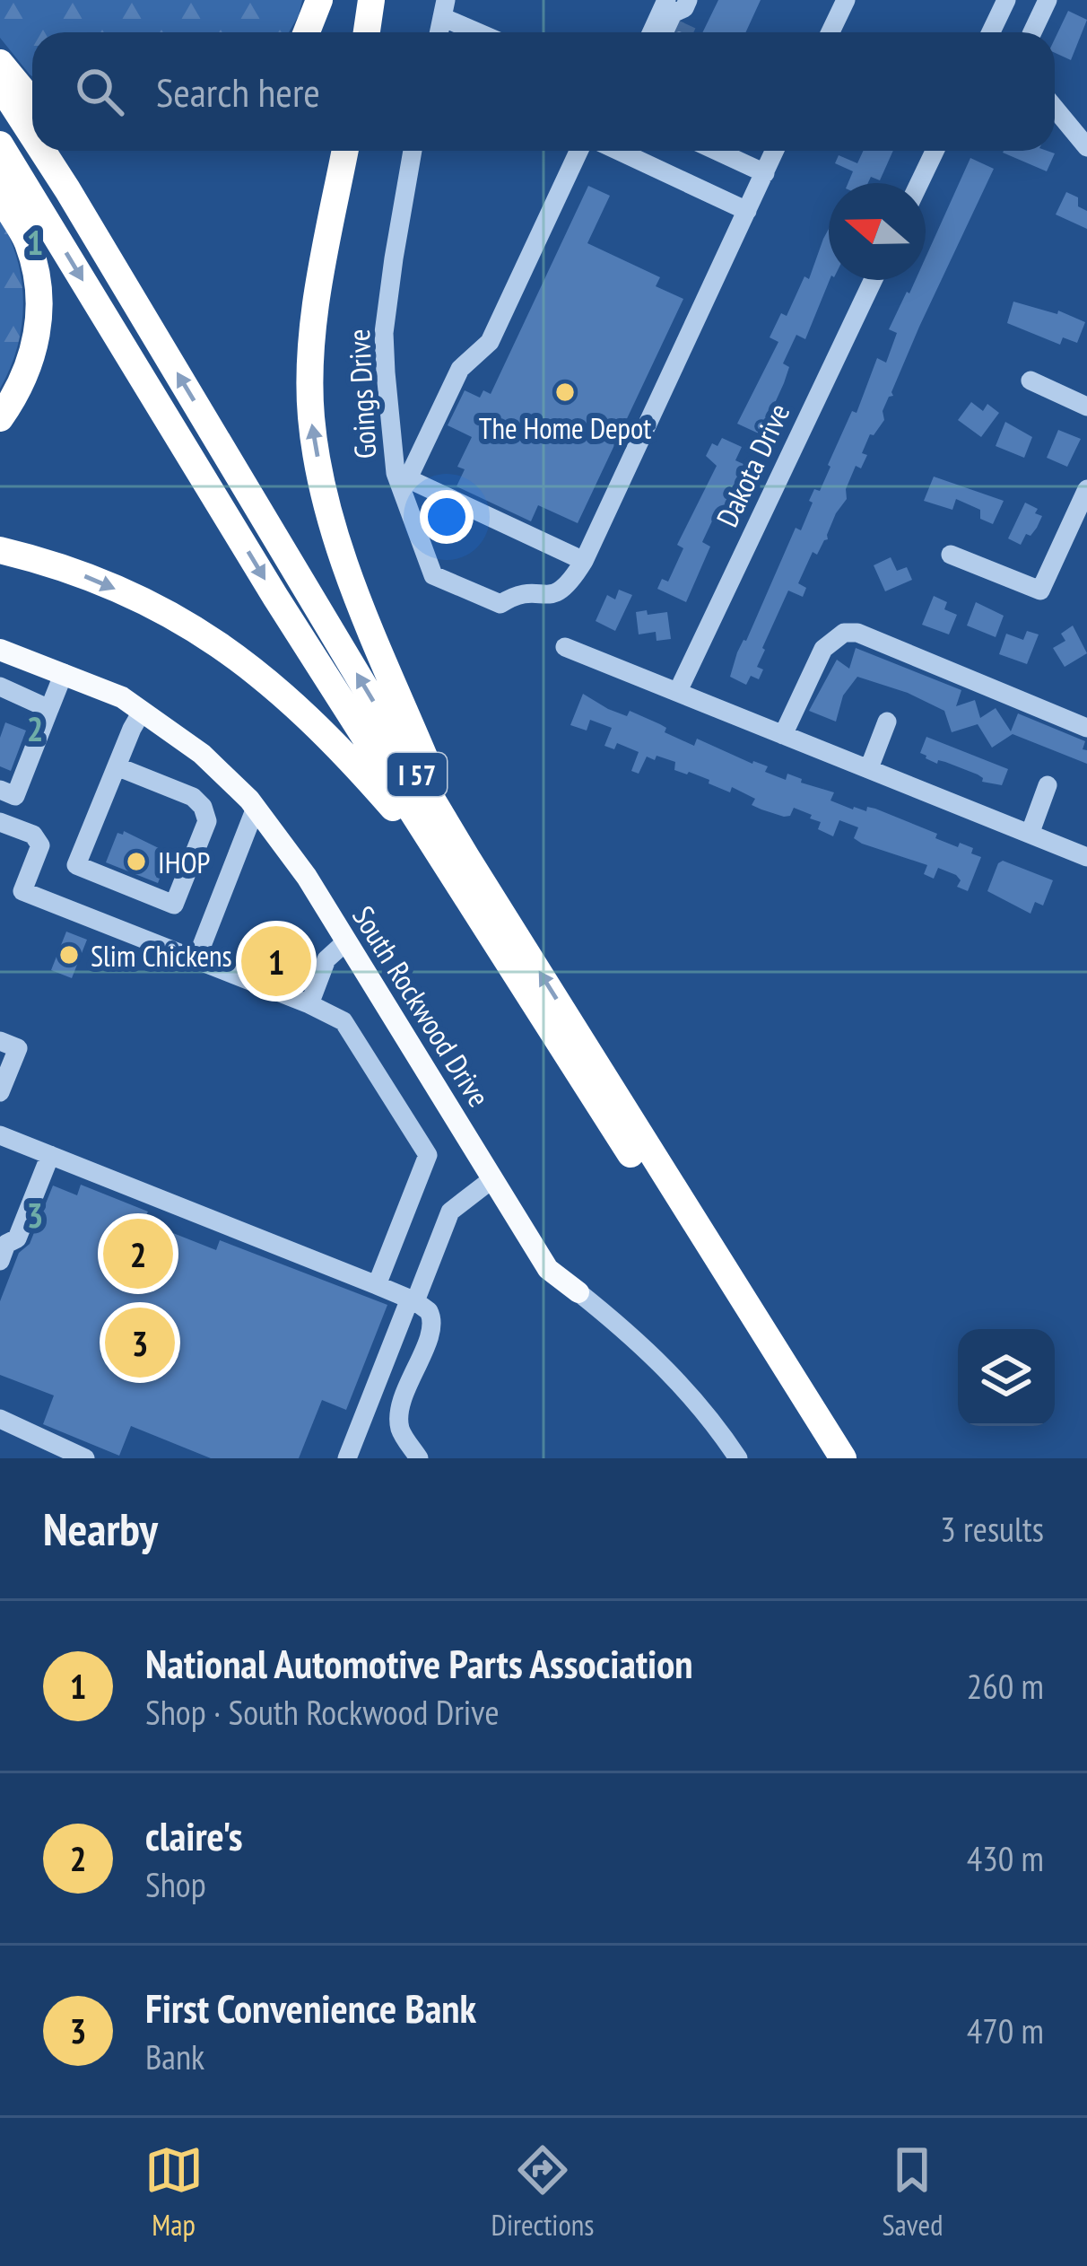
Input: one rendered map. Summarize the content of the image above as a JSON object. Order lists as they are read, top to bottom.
{
  "streets": {
    "highway": ["I 57"],
    "main road": ["South Rockwood Drive"],
    "street": ["Goings Drive", "Dakota Drive"]
  },
  "places": ["The Home Depot", "IHOP", "Slim Chickens"],
  "north": "left",
  "page": {
    "search": "Search here",
    "pins": ["1", "2", "3"],
    "heading": ["Nearby", "3 results"],
    "list": [
      {
        "mark": "1",
        "name": "National Automotive Parts Association",
        "note": "Shop · South Rockwood Drive",
        "value": "260 m"
      },
      {
        "mark": "2",
        "name": "claire's",
        "note": "Shop",
        "value": "430 m"
      },
      {
        "mark": "3",
        "name": "First Convenience Bank",
        "note": "Bank",
        "value": "470 m"
      }
    ],
    "nav": ["Map", "Directions", "Saved"]
  },
  "grid": {
    "rows": ["1", "2", "3"]
  }
}
